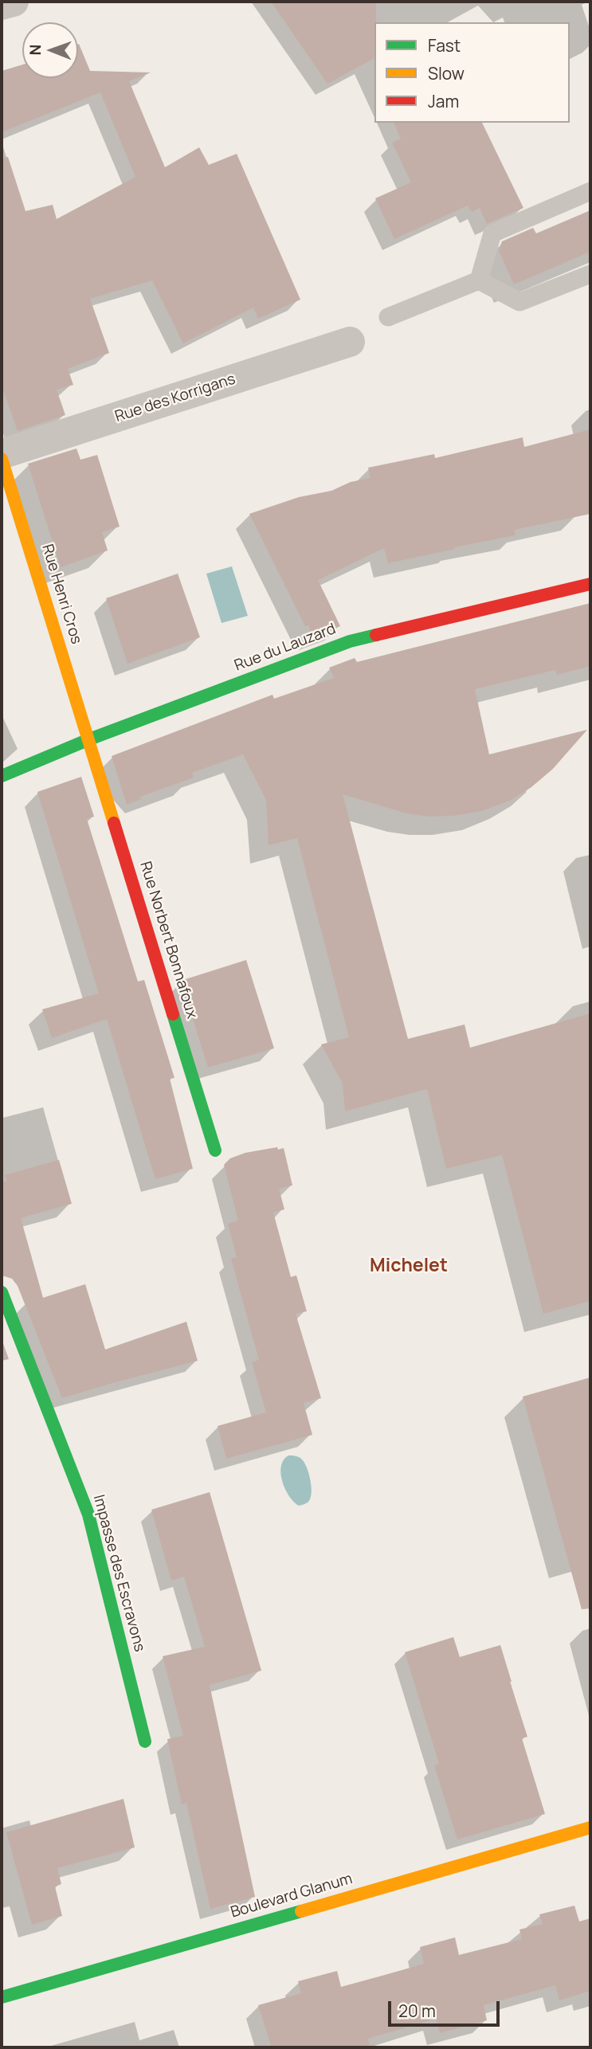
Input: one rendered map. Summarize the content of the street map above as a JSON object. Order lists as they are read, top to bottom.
{
  "streets": {
    "street": [
      "Rue des Korrigans",
      "Rue Henri Cros",
      "Rue du Lauzard",
      "Rue Norbert Bonnafoux",
      "Impasse des Escravons",
      "Boulevard Glanum"
    ]
  },
  "crossings": [
    ["Rue des Korrigans", "Rue Henri Cros"],
    ["Rue Henri Cros", "Rue du Lauzard"],
    ["Rue Henri Cros", "Rue Norbert Bonnafoux"],
    ["Rue du Lauzard", "Rue Norbert Bonnafoux"]
  ],
  "districts": ["Michelet"],
  "legend": ["Fast", "Slow", "Jam"],
  "scale_bar": "20 m",
  "north": "left"
}
